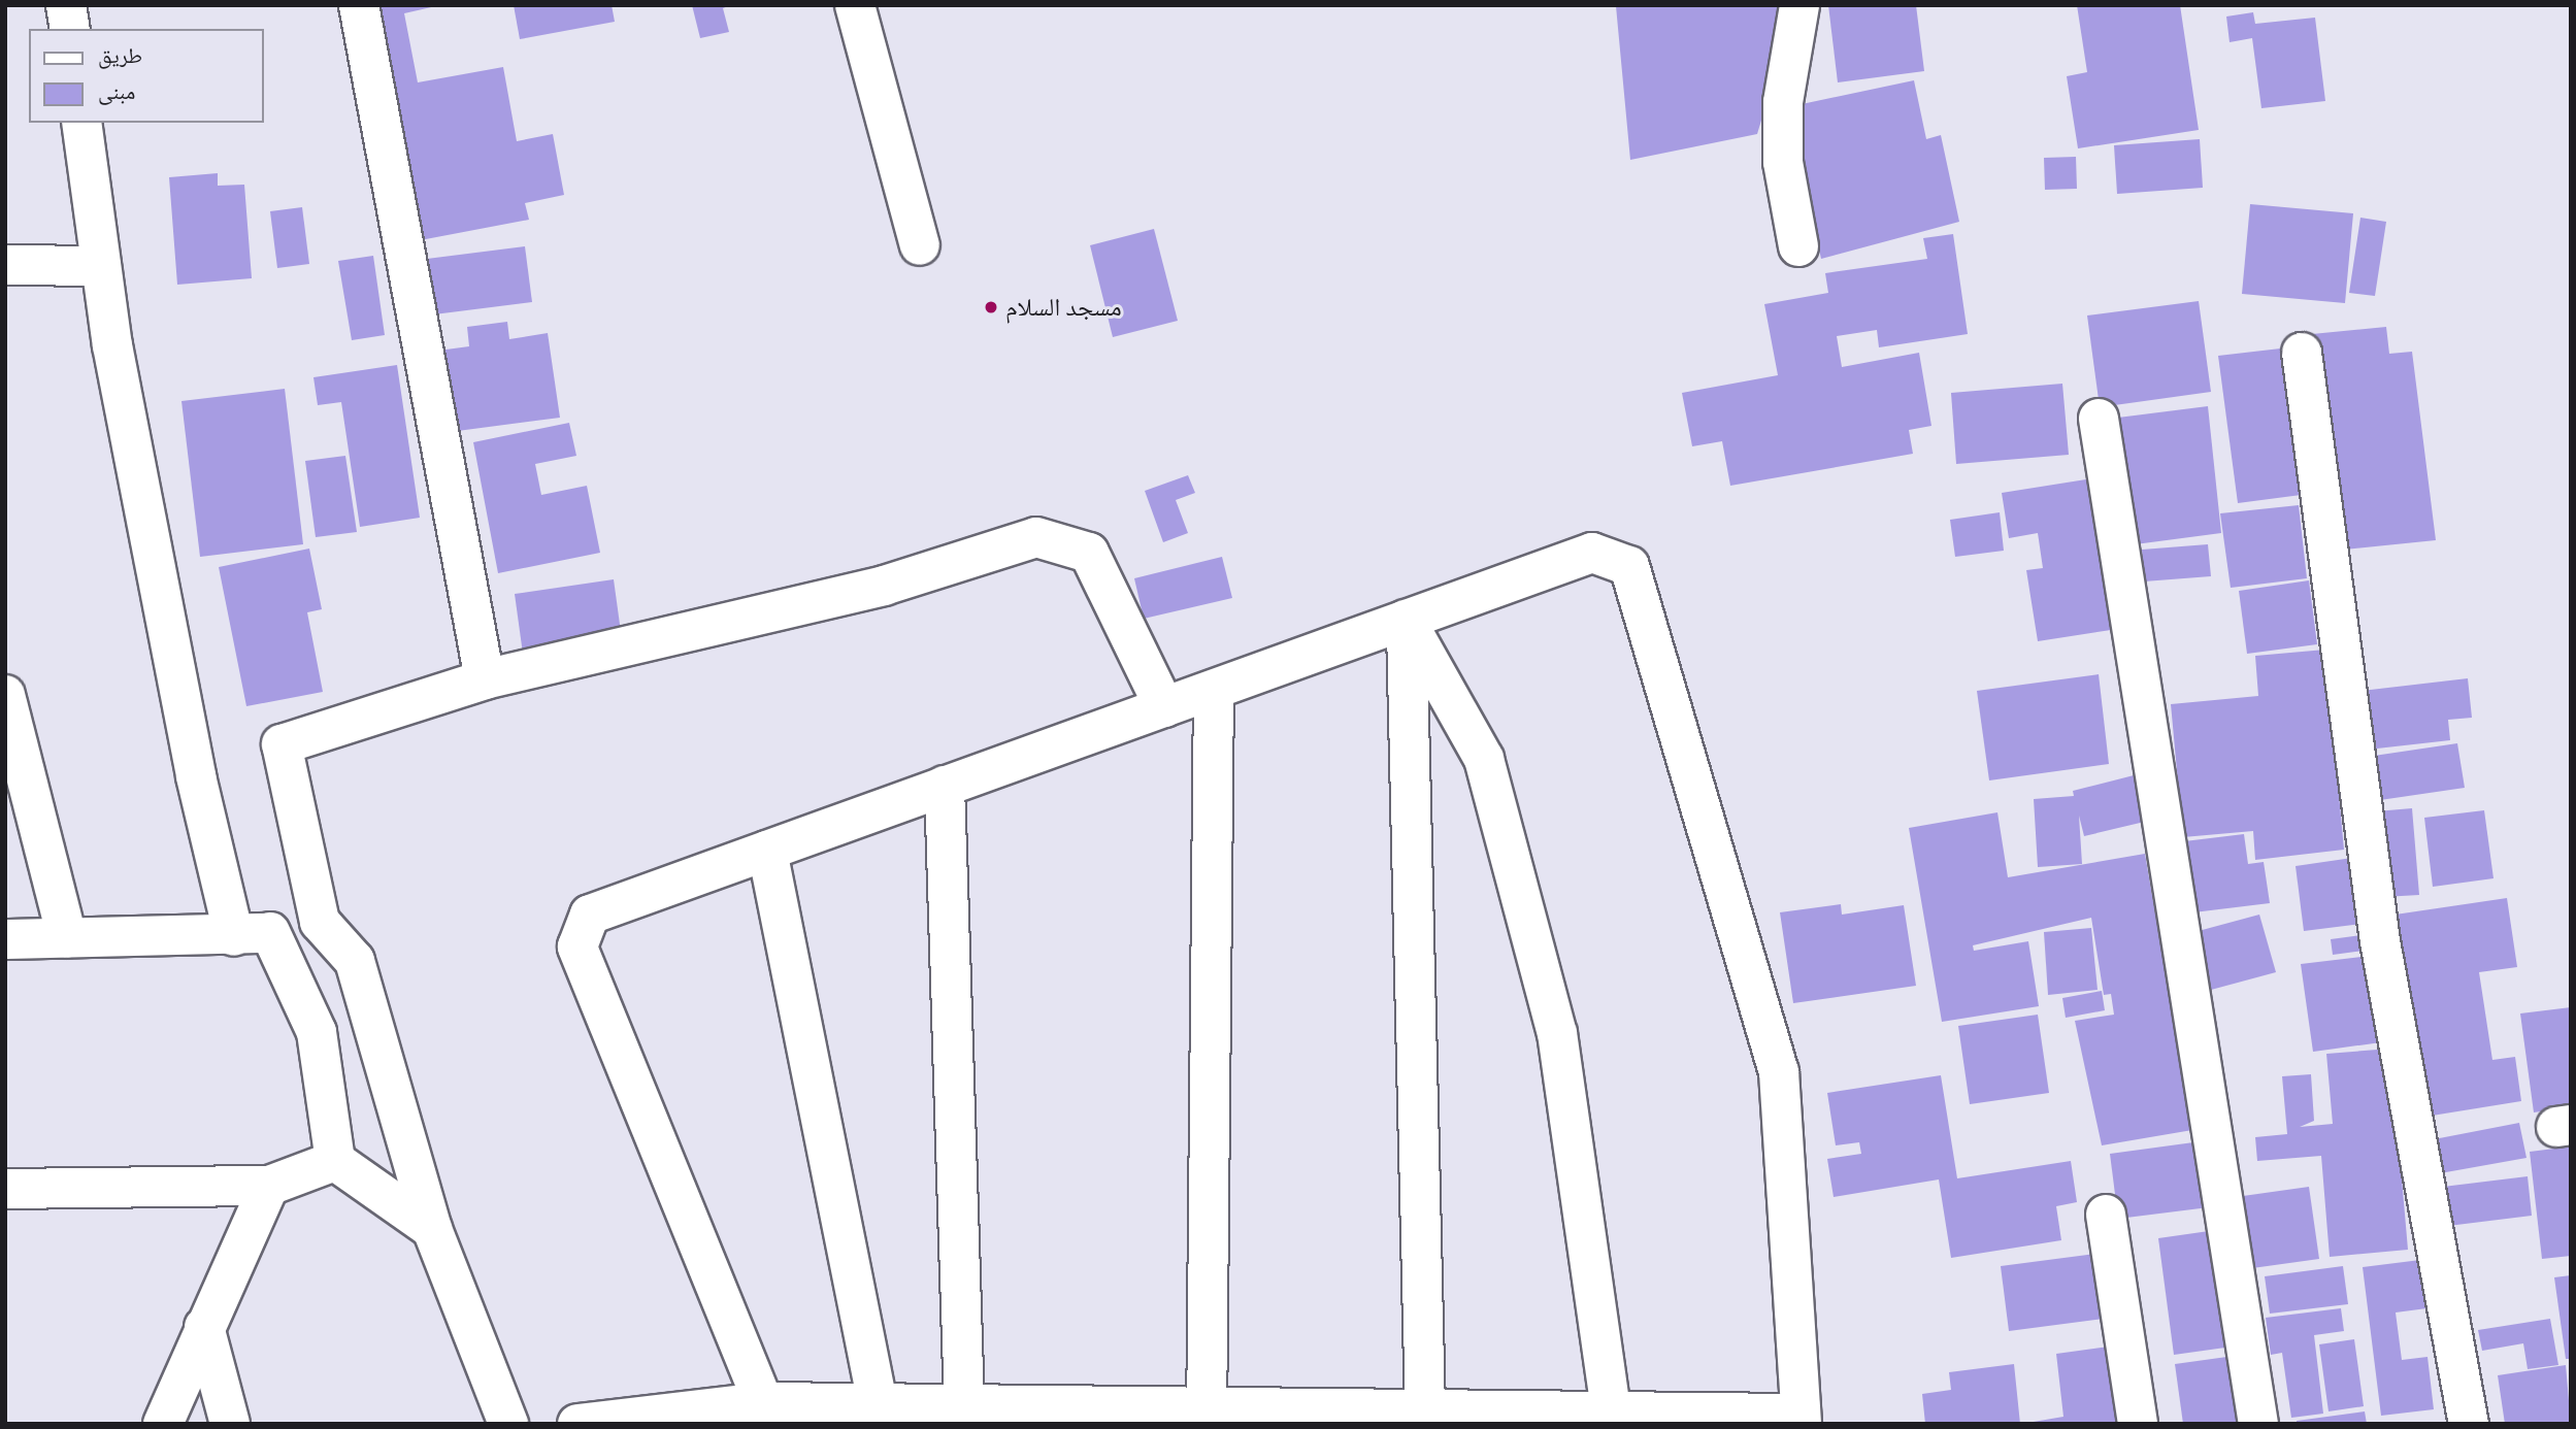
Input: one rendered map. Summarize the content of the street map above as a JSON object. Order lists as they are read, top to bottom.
{
  "places": ["مسجد السلام"],
  "legend": ["طريق", "مبنى"]
}
